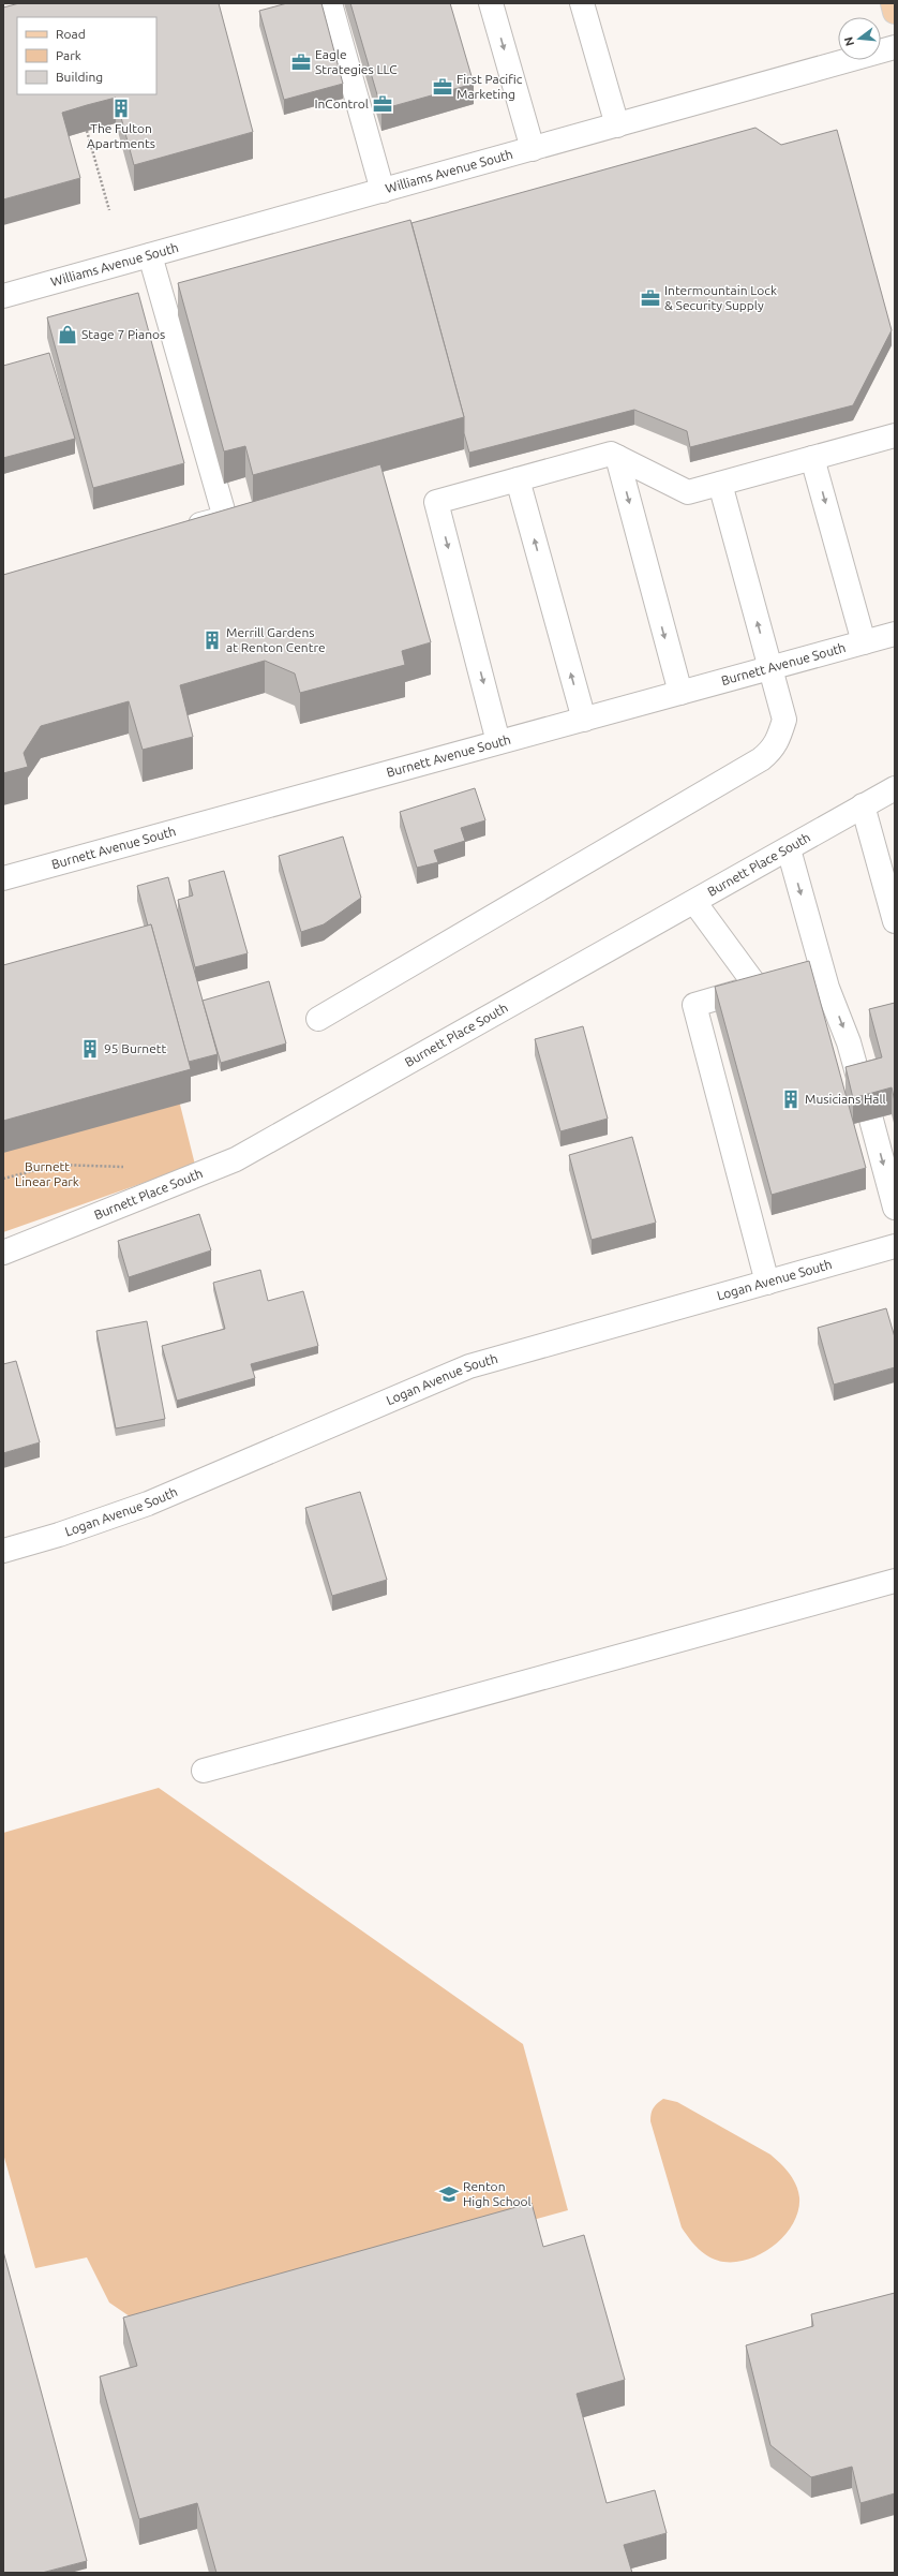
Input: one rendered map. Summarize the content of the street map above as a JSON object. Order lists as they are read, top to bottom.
{
  "streets": {
    "street": [
      "Williams Avenue South",
      "Burnett Avenue South",
      "Burnett Place South",
      "Logan Avenue South"
    ]
  },
  "parks": ["Burnett Linear Park"],
  "places": {
    "office": [
      "Eagle Strategies LLC",
      "First Pacific Marketing",
      "InControl",
      "Intermountain Lock & Security Supply"
    ],
    "building": [
      "The Fulton Apartments",
      "Merrill Gardens at Renton Centre",
      "95 Burnett",
      "Musicians Hall"
    ],
    "shop": ["Stage 7 Pianos"],
    "school or university": ["Renton High School"]
  },
  "legend": ["Road", "Park", "Building"],
  "north": "left"
}
